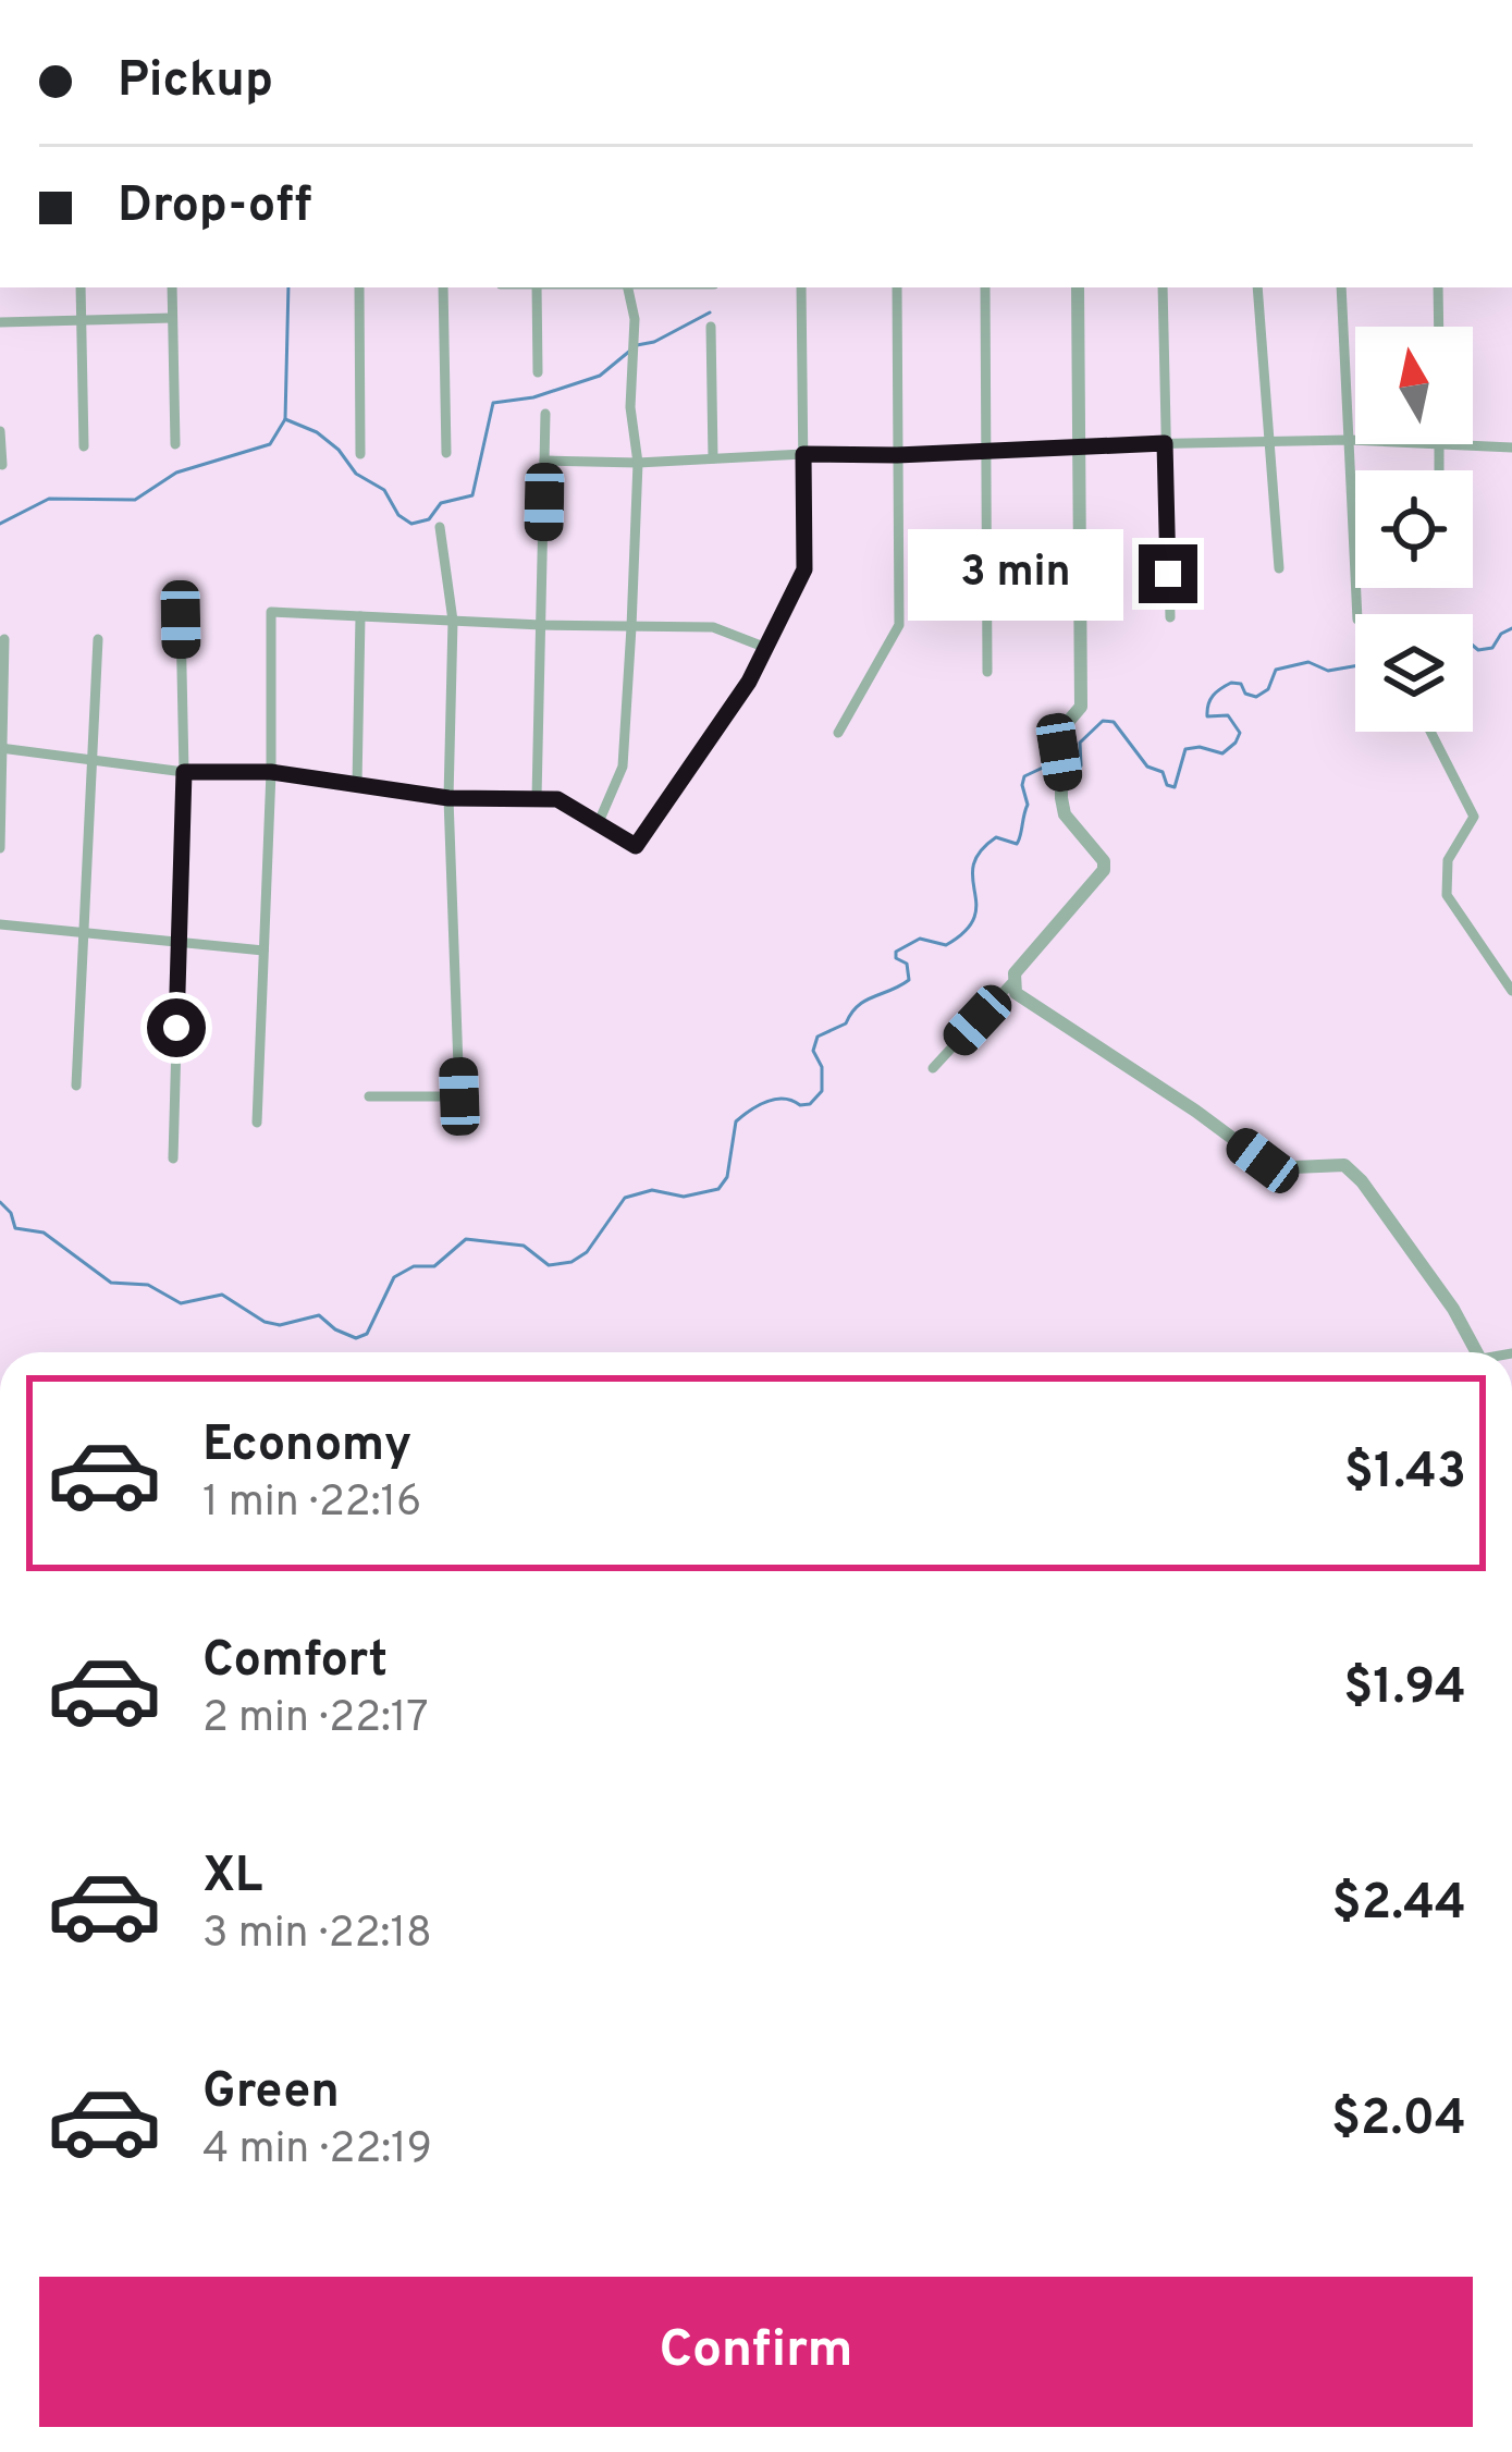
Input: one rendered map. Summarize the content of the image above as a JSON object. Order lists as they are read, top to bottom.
{
  "north": "top",
  "page": {
    "banner": ["Pickup", "Drop-off"],
    "bubble": "3 min",
    "list": [
      {
        "name": "Economy",
        "note": "1 min · 22:16",
        "value": "$1.43"
      },
      {
        "name": "Comfort",
        "note": "2 min · 22:17",
        "value": "$1.94"
      },
      {
        "name": "XL",
        "note": "3 min · 22:18",
        "value": "$2.44"
      },
      {
        "name": "Green",
        "note": "4 min · 22:19",
        "value": "$2.04"
      }
    ],
    "buttons": "Confirm"
  }
}
